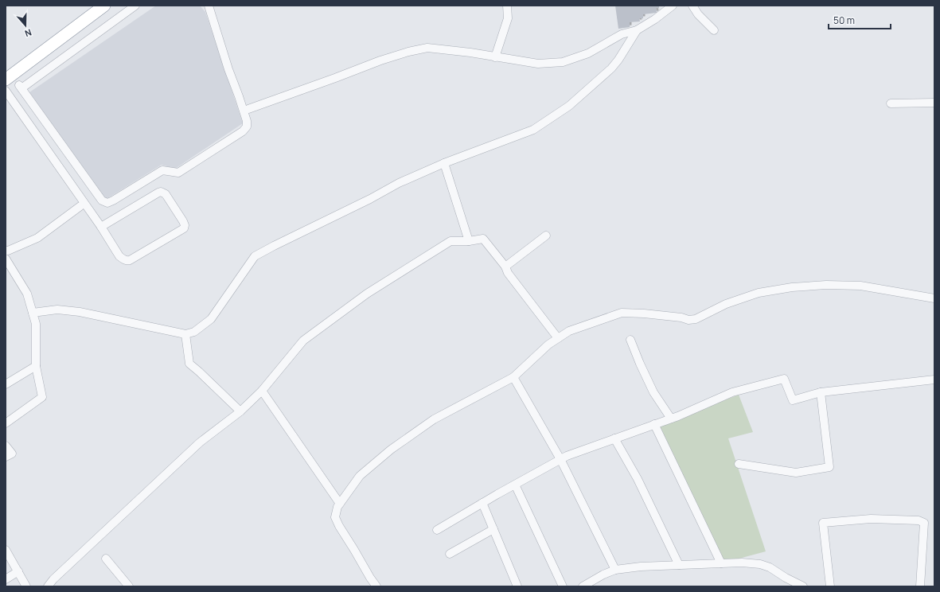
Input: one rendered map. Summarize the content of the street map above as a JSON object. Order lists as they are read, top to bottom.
{
  "scale_bar": "50 m",
  "north": "bottom"
}
